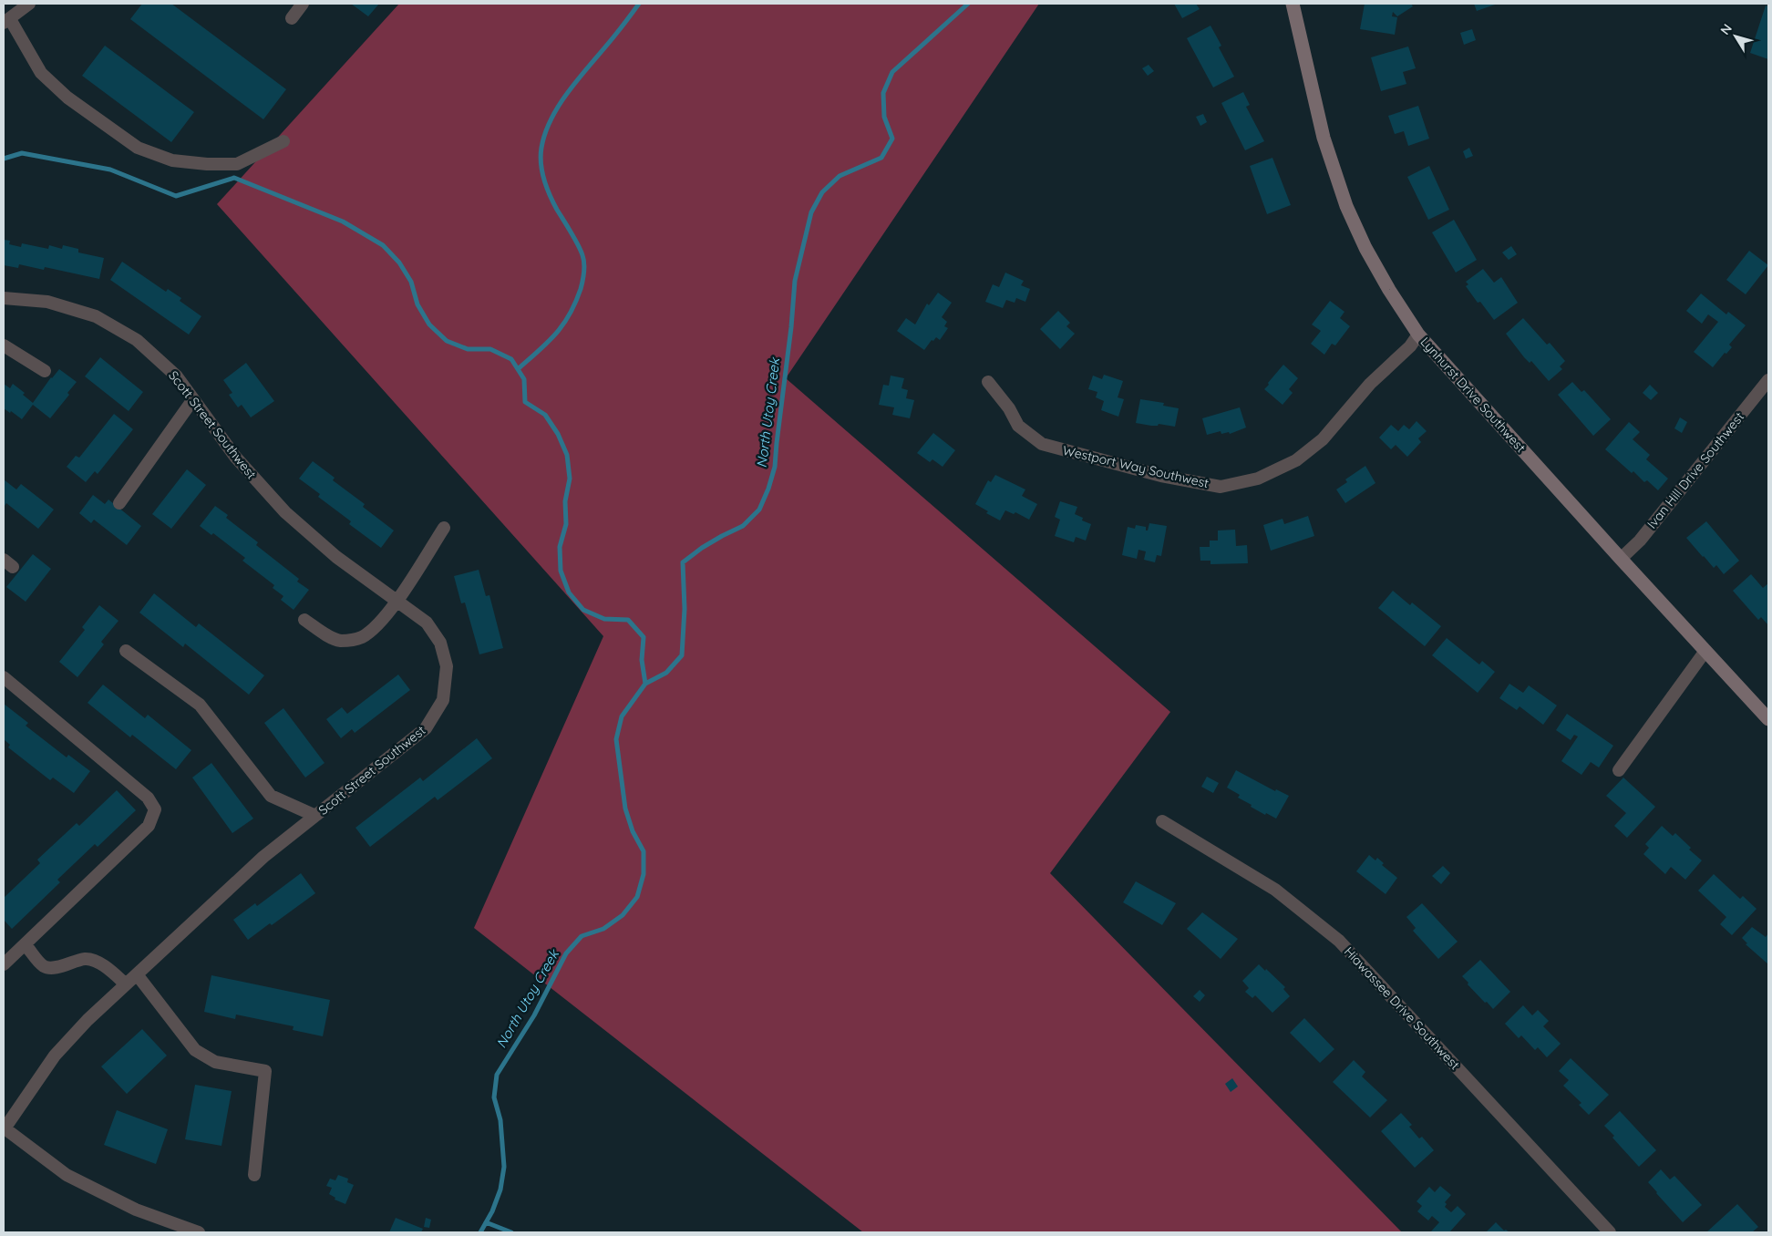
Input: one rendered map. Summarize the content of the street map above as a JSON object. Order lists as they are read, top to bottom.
{
  "streets": {
    "street": [
      "Lynhurst Drive Southwest",
      "Scott Street Southwest",
      "Westport Way Southwest",
      "Ivan Hill Drive Southwest",
      "Hiawassee Drive Southwest"
    ]
  },
  "crossings": [
    ["Lynhurst Drive Southwest", "Westport Way Southwest"],
    ["Lynhurst Drive Southwest", "Ivan Hill Drive Southwest"]
  ],
  "water": ["North Utoy Creek"],
  "north": "top left"
}
